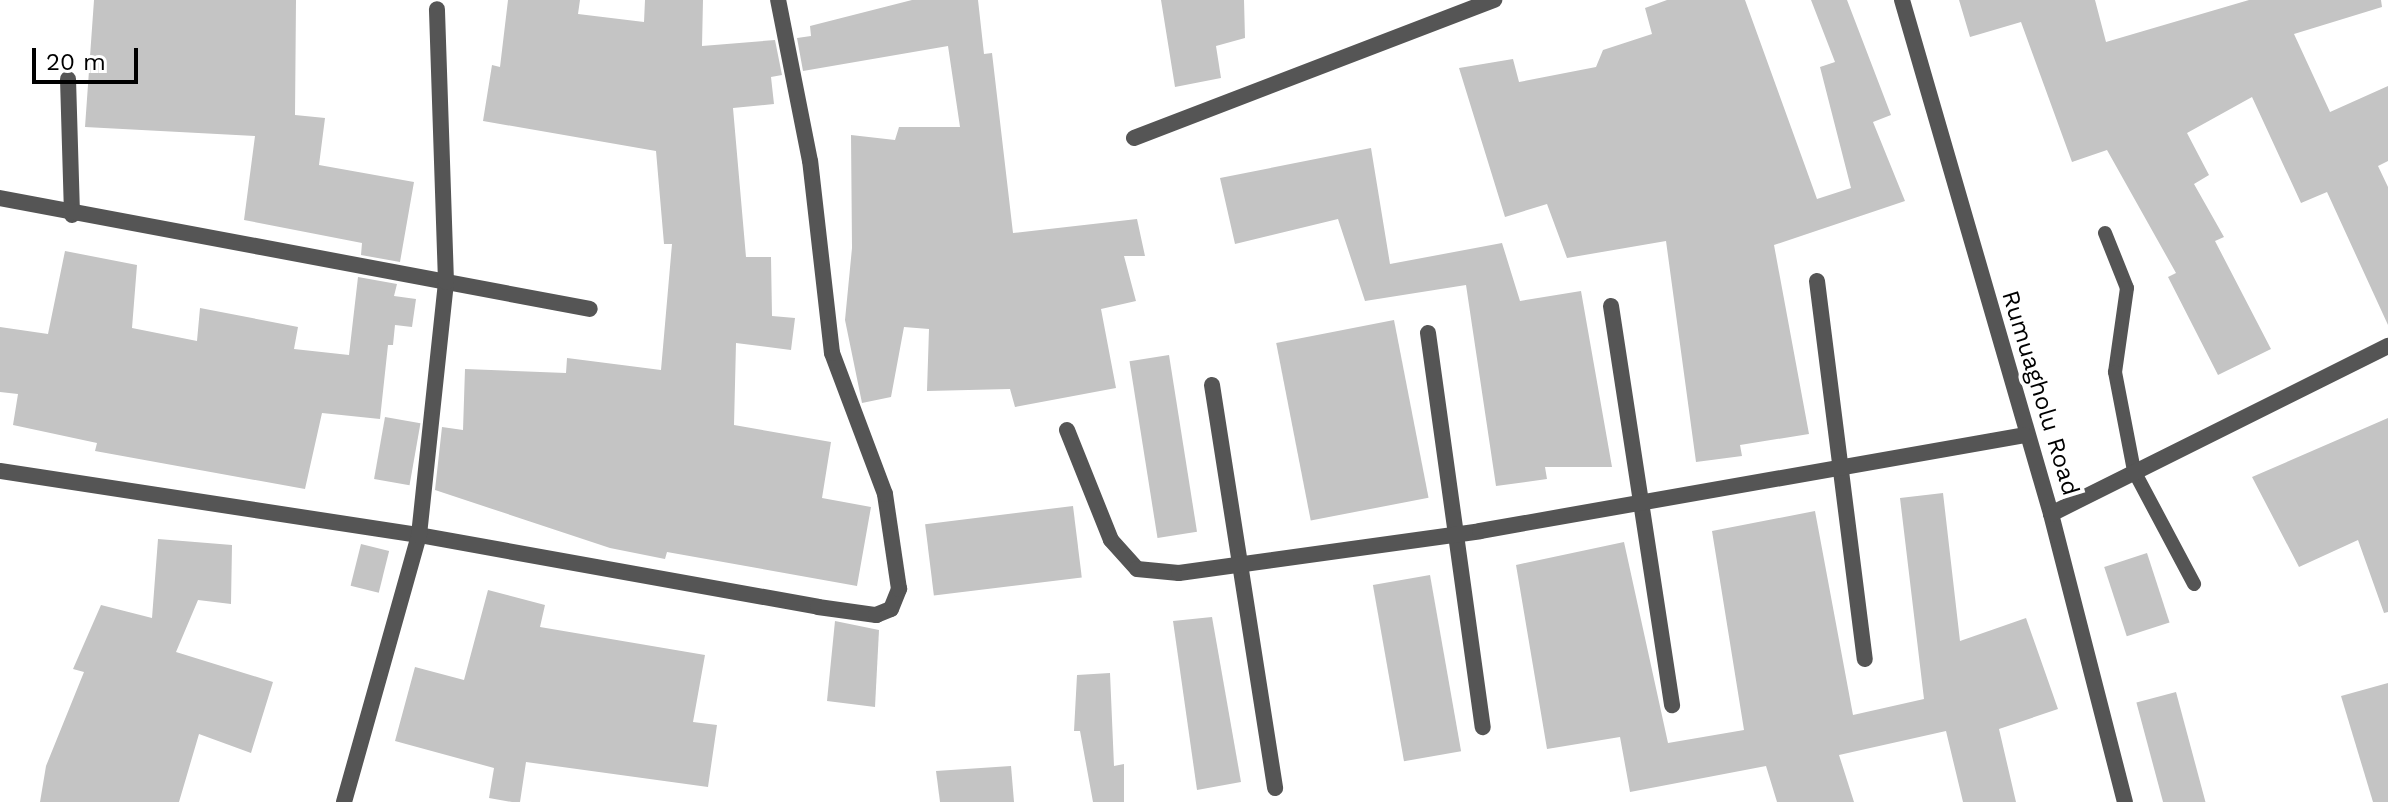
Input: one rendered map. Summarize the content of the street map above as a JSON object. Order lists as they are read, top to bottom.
{
  "streets": {
    "street": ["Rumuagholu Road"]
  },
  "scale_bar": "20 m"
}
